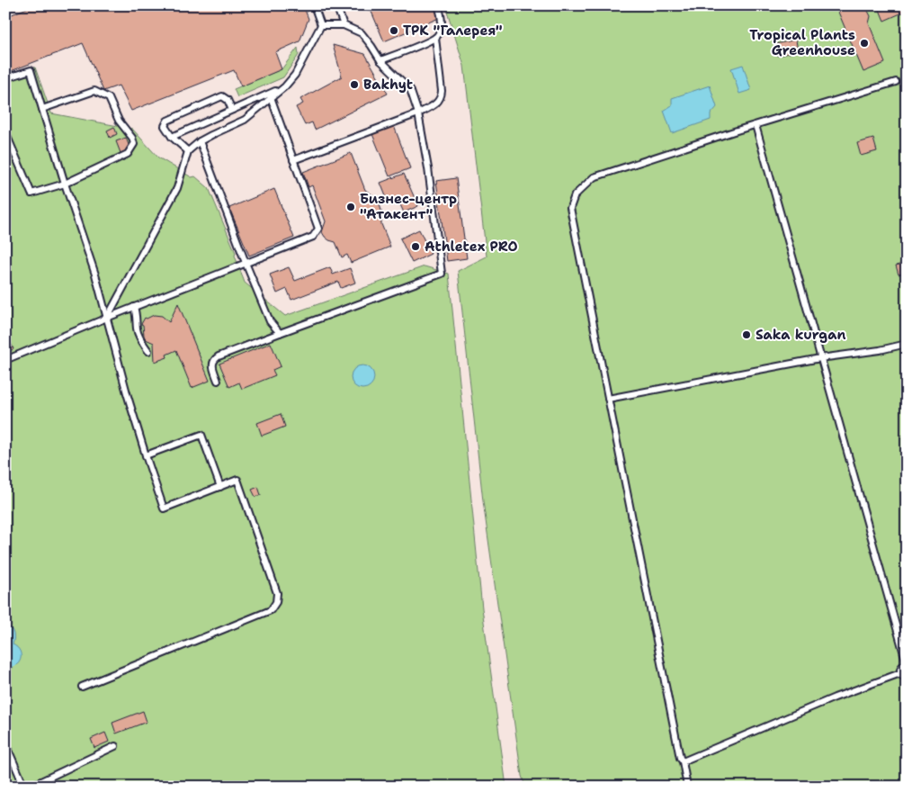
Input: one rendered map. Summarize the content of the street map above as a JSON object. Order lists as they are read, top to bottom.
{
  "places": [
    "ТРК \"Галерея\"",
    "Tropical Plants Greenhouse",
    "Bakhyt",
    "Бизнес-центр \"Атакент\"",
    "Athletex PRO",
    "Saka kurgan"
  ]
}
